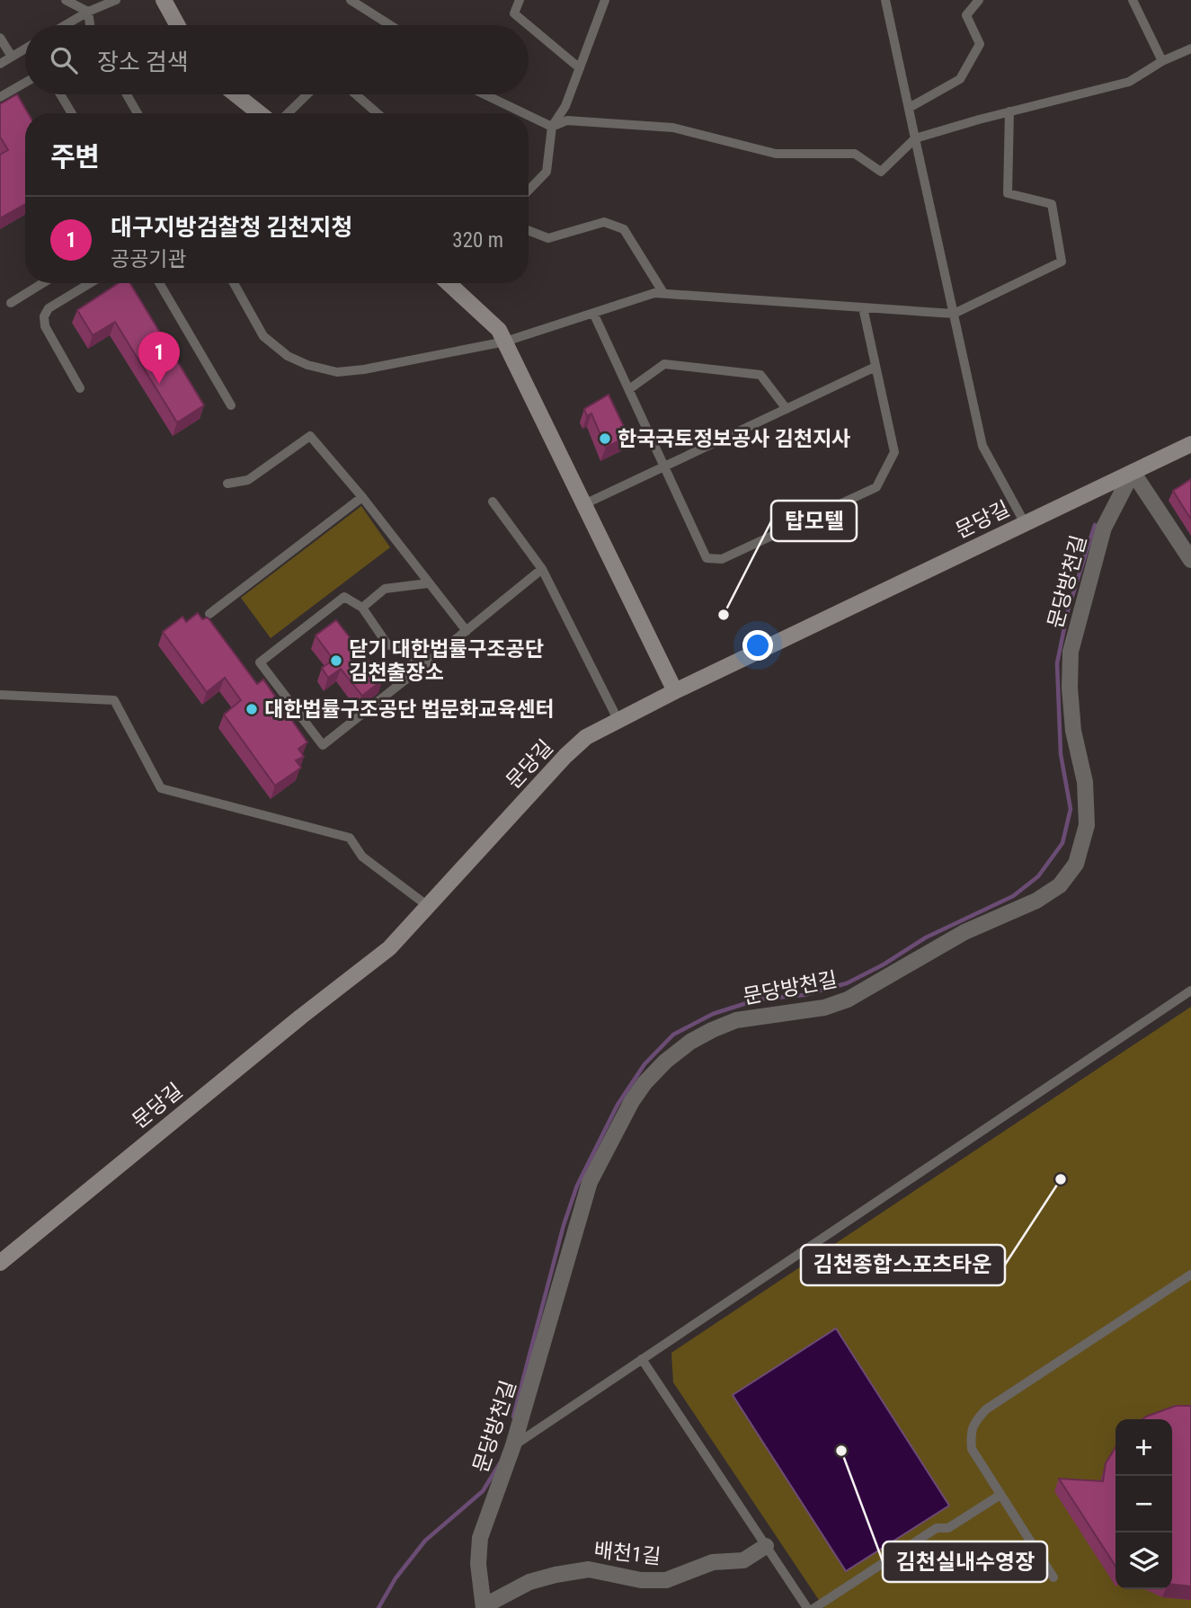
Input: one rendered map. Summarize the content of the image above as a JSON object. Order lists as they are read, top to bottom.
{
  "streets": {
    "street": ["문당길", "문당방천길", "배천1길"]
  },
  "crossings": [
    ["문당길", "문당방천길"],
    ["문당방천길", "배천1길"]
  ],
  "places": [
    "한국국토정보공사 김천지사",
    "탑모텔",
    "닫기 대한법률구조공단 김천출장소",
    "대한법률구조공단 법문화교육센터",
    "김천종합스포츠타운",
    "김천실내수영장"
  ],
  "page": {
    "search": "장소 검색",
    "heading": "주변",
    "list": [
      {
        "mark": "1",
        "name": "대구지방검찰청 김천지청",
        "note": "공공기관",
        "value": "320 m"
      }
    ],
    "pins": "1",
    "map_buttons": ["+", "−"]
  }
}
